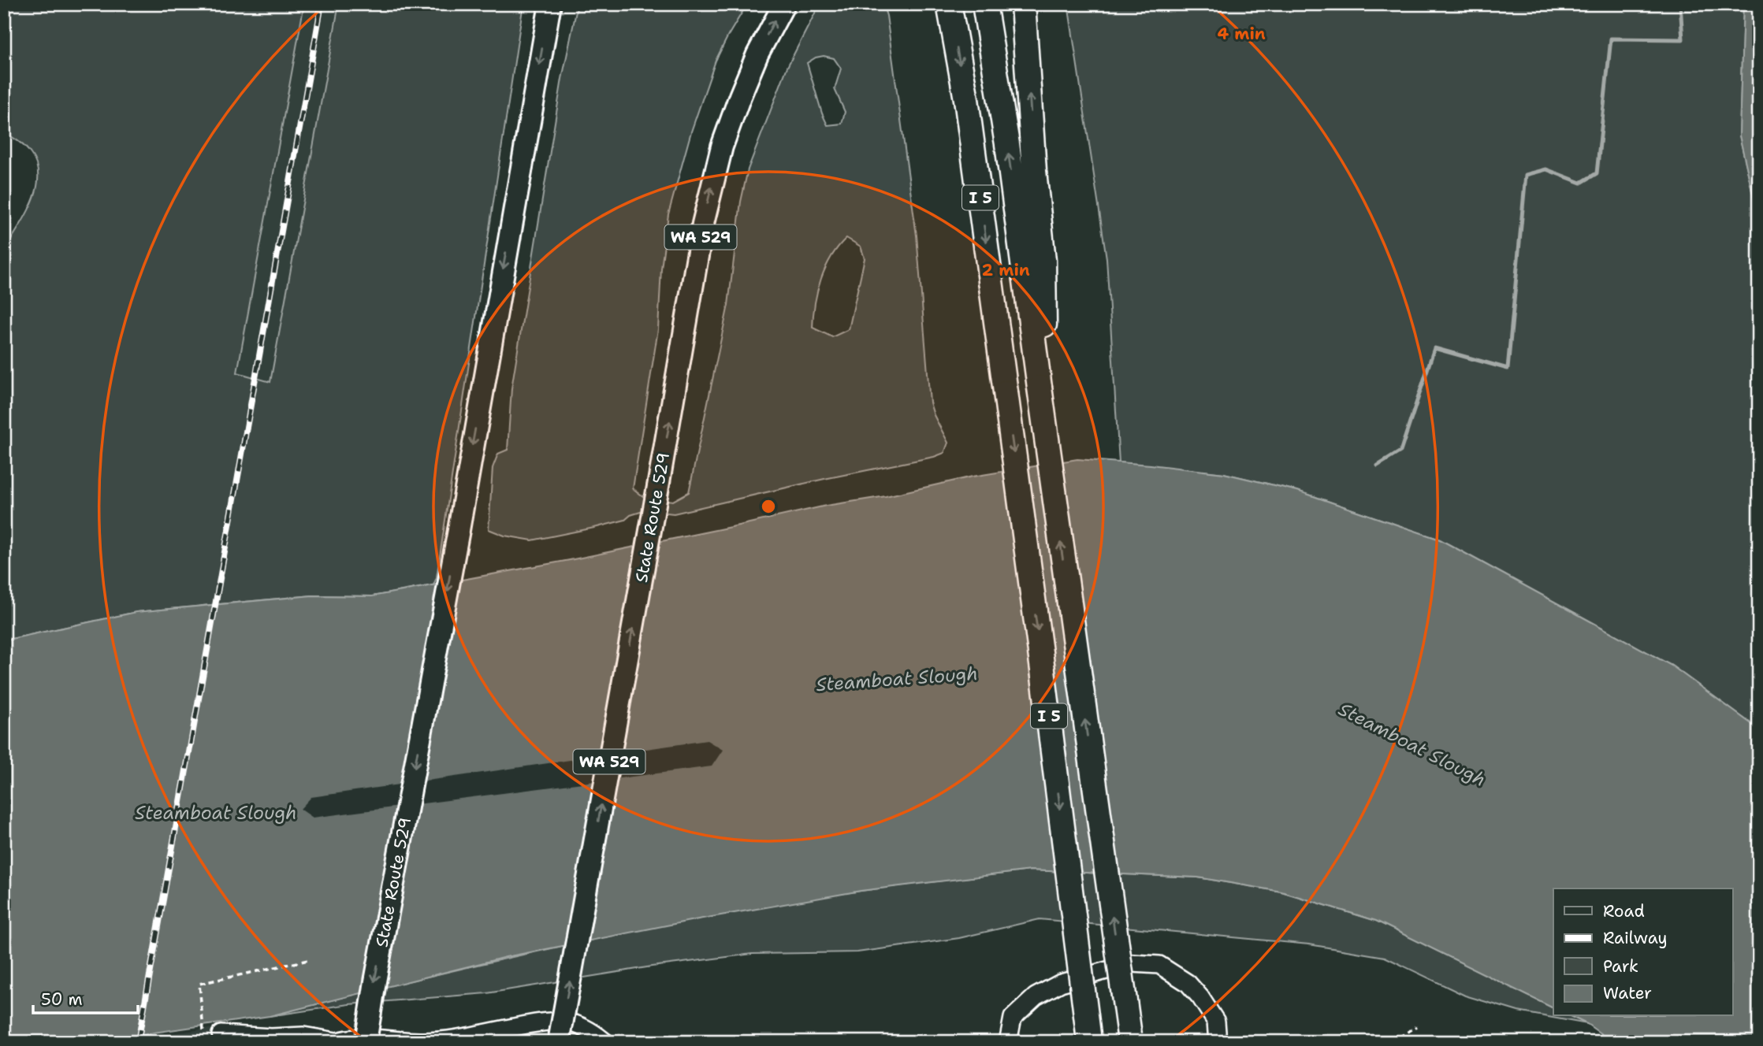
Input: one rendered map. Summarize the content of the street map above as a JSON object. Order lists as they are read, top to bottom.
{
  "streets": {
    "highway": ["I 5"],
    "main road": ["WA 529", "State Route 529"]
  },
  "water": ["Steamboat Slough"],
  "legend": [
    "Road",
    "Railway",
    "Park",
    "Water"
  ],
  "scale_bar": "50 m",
  "rings": ["4 min", "2 min"]
}
